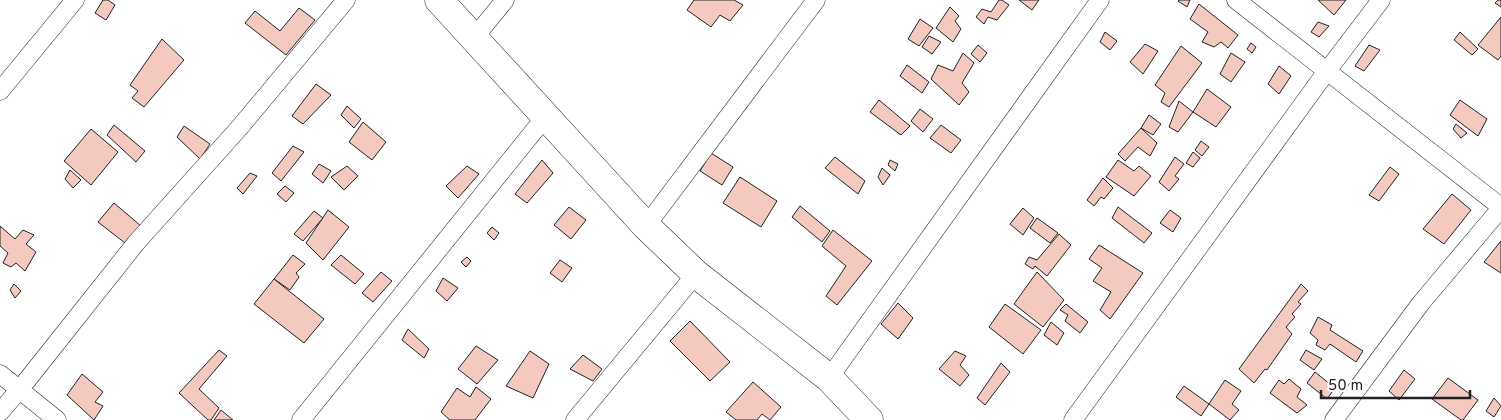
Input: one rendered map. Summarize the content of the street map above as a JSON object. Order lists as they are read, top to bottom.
{
  "scale_bar": "50 m"
}
